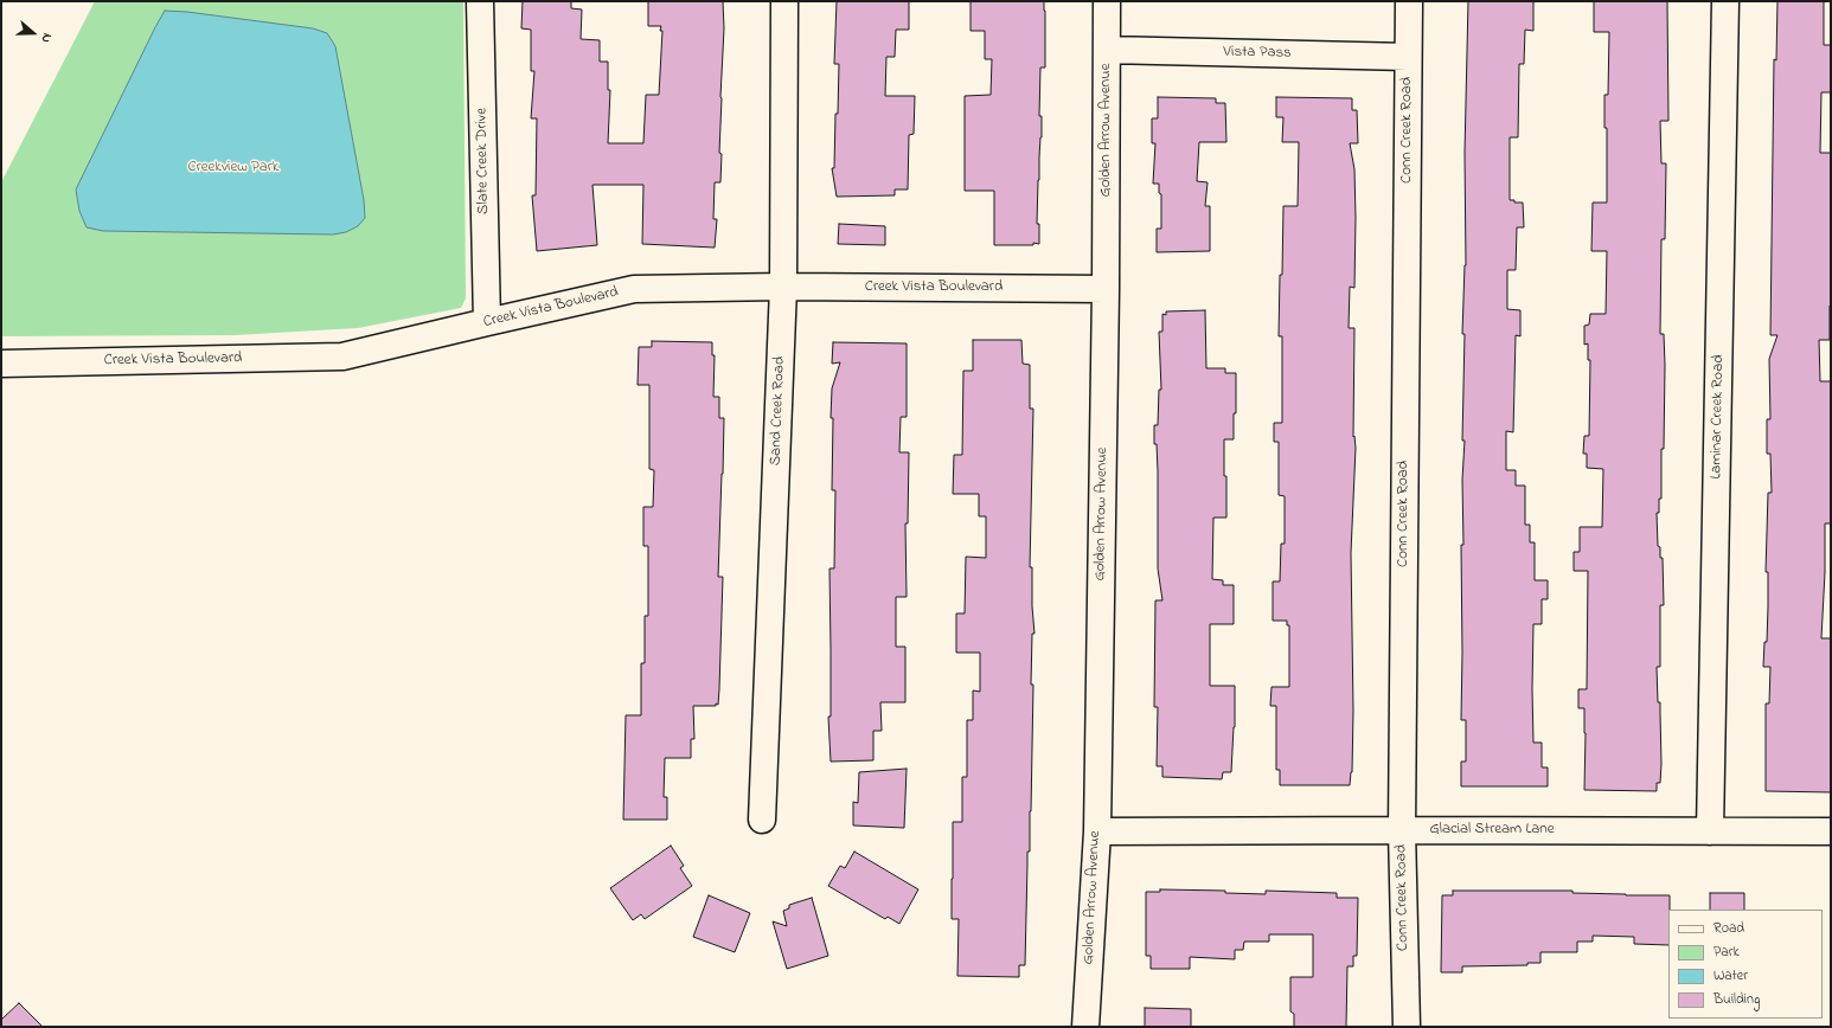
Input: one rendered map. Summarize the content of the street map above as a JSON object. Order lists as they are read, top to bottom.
{
  "streets": {
    "street": [
      "Vista Pass",
      "Golden Arrow Avenue",
      "Conn Creek Road",
      "Slate Creek Drive",
      "Creek Vista Boulevard",
      "Sand Creek Road",
      "Laminar Creek Road",
      "Glacial Stream Lane"
    ]
  },
  "crossings": [
    ["Vista Pass", "Golden Arrow Avenue"],
    ["Vista Pass", "Conn Creek Road"],
    ["Golden Arrow Avenue", "Creek Vista Boulevard"],
    ["Golden Arrow Avenue", "Glacial Stream Lane"],
    ["Conn Creek Road", "Glacial Stream Lane"],
    ["Slate Creek Drive", "Creek Vista Boulevard"],
    ["Creek Vista Boulevard", "Sand Creek Road"],
    ["Laminar Creek Road", "Glacial Stream Lane"]
  ],
  "parks": ["Creekview Park"],
  "legend": [
    "Road",
    "Park",
    "Water",
    "Building"
  ],
  "north": "right"
}
